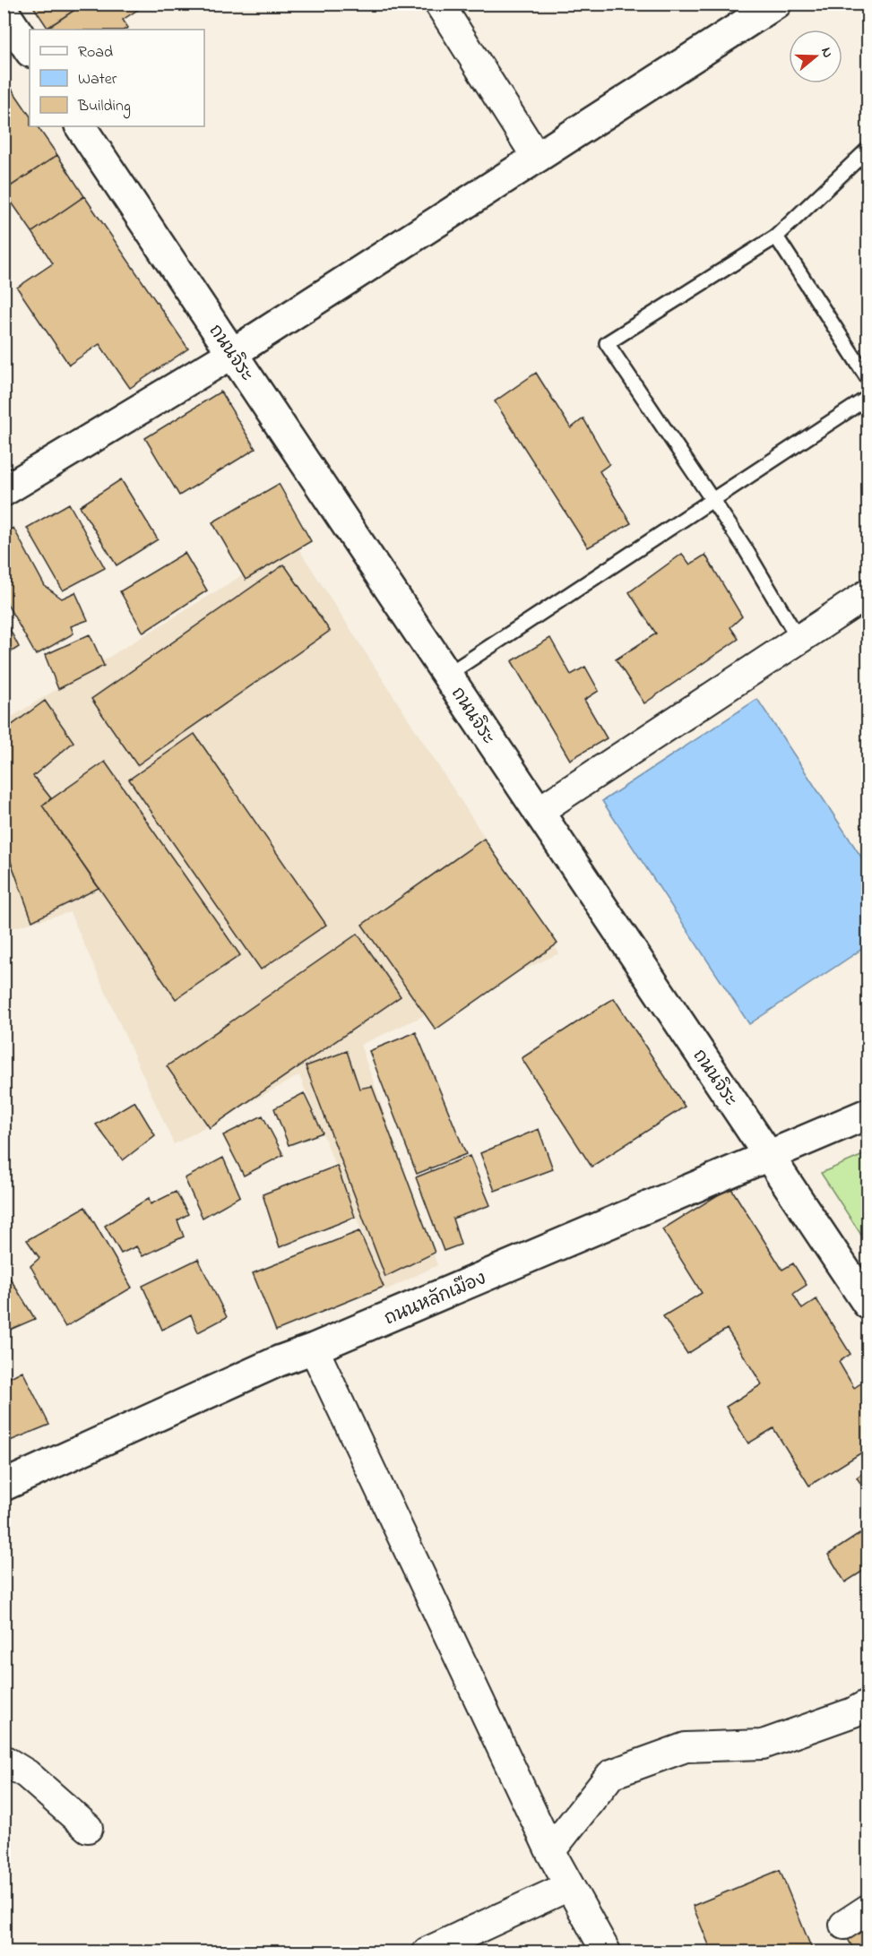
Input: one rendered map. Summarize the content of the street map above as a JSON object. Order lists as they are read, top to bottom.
{
  "streets": {
    "main road": ["ถนนจิระ", "ถนนหลักเมือง"]
  },
  "crossings": [
    ["ถนนจิระ", "ถนนหลักเมือง"]
  ],
  "legend": ["Road", "Water", "Building"],
  "north": "right"
}
